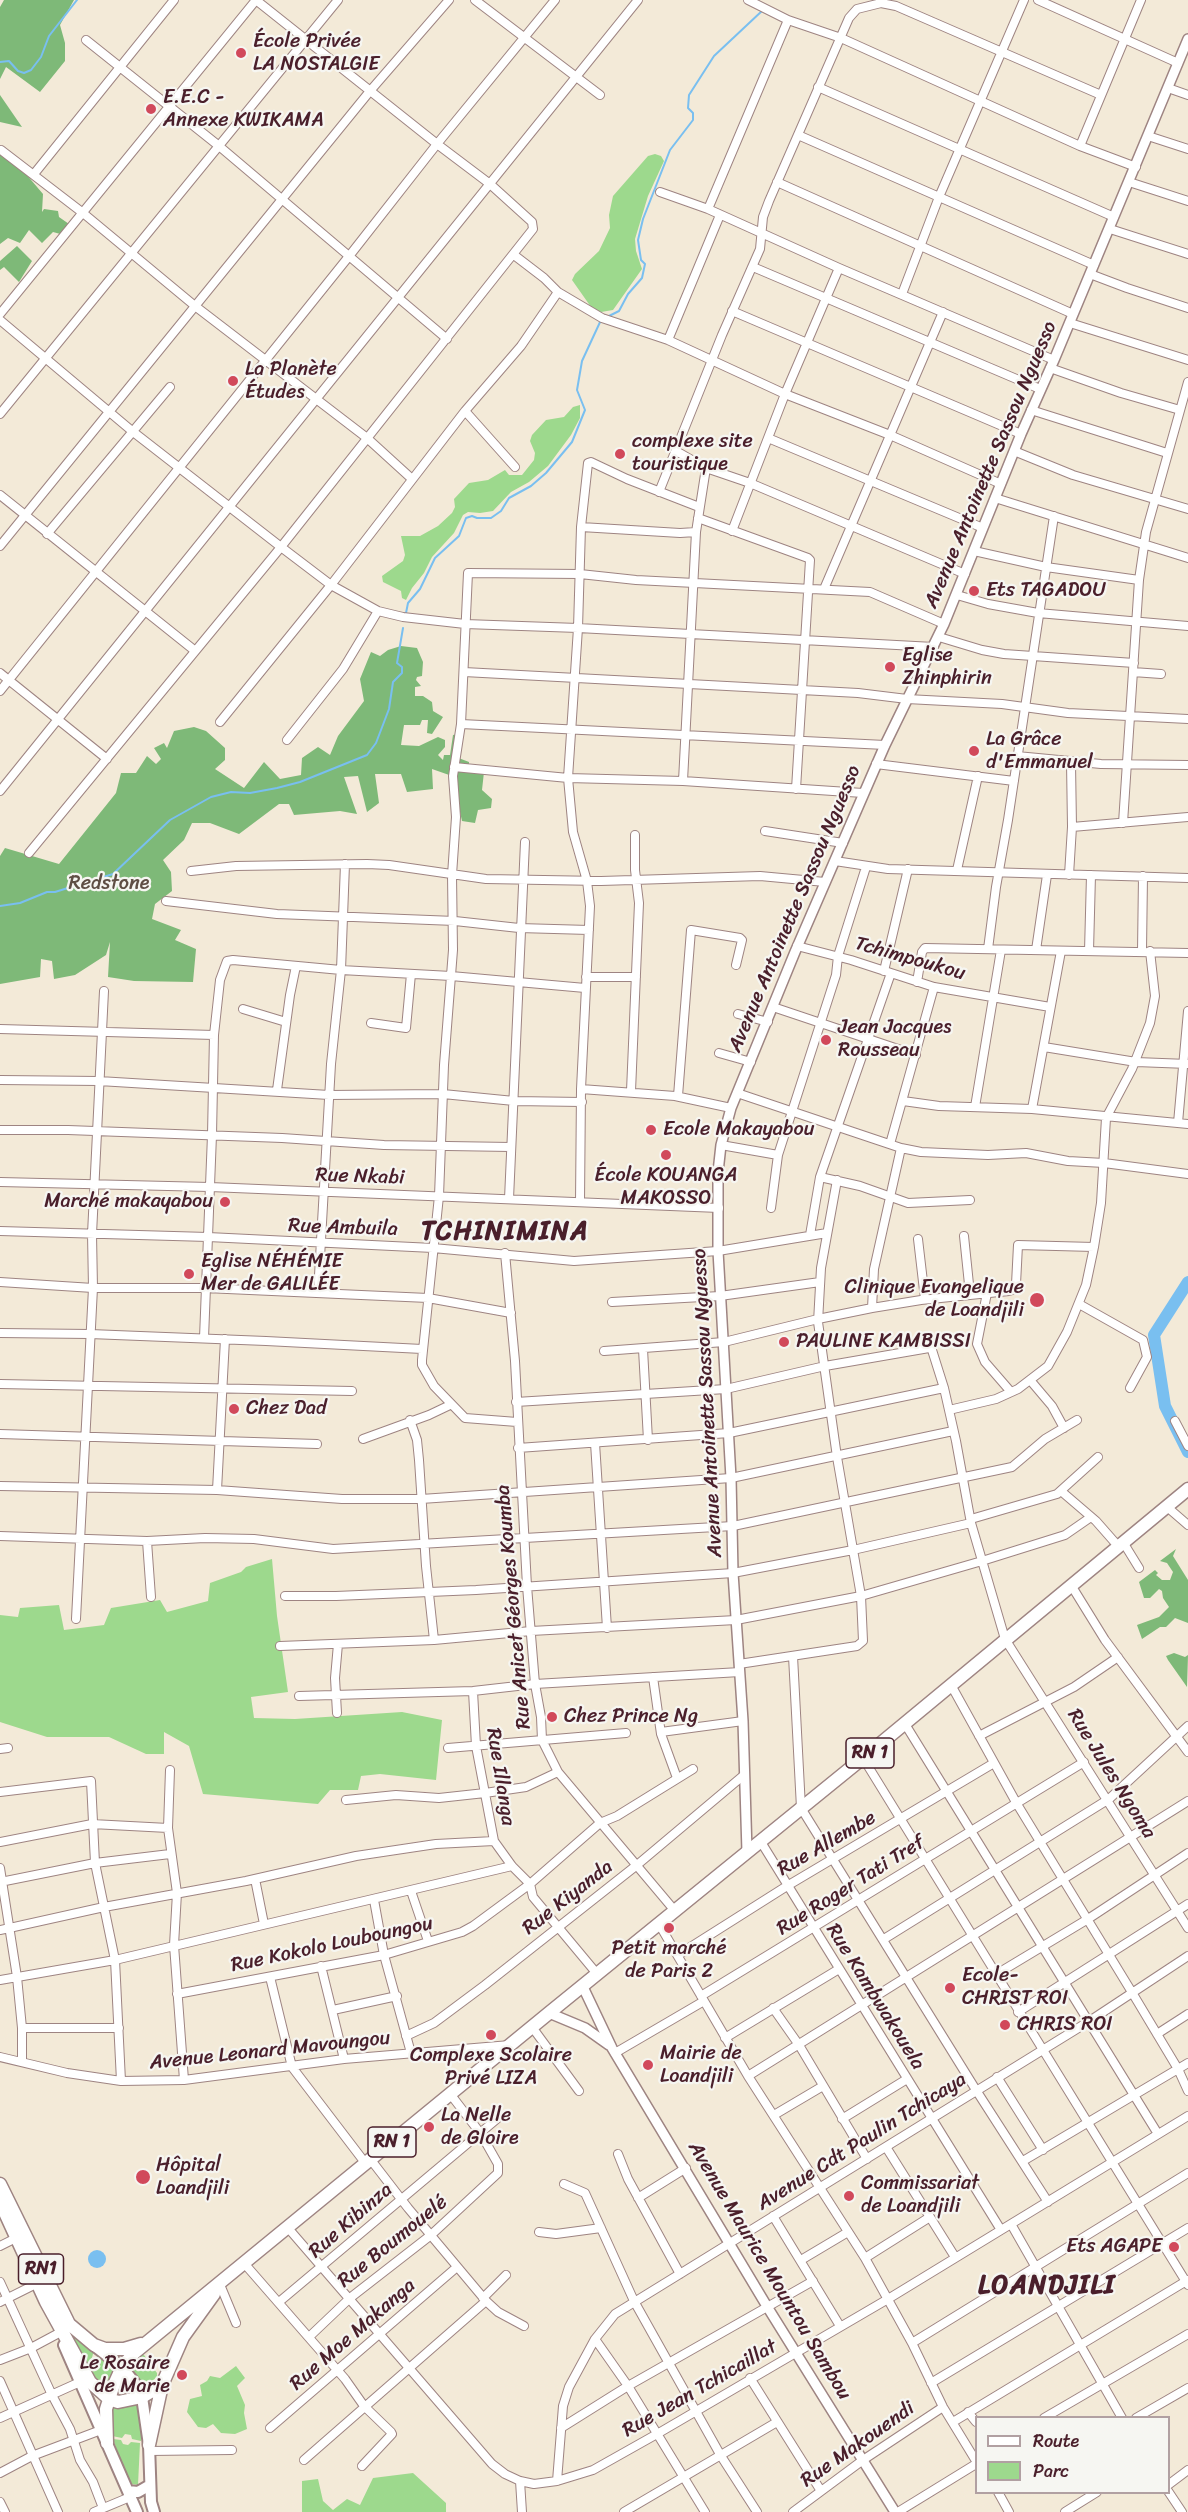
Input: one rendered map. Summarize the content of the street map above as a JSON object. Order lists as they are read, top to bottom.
{
  "streets": {
    "highway": ["RN 1", "RN1"],
    "street": [
      "Avenue Antoinette Sassou Nguesso",
      "Tchimpoukou",
      "Rue Nkabi",
      "Rue Ambuila",
      "Rue Anicet Géorges Koumba",
      "Rue Jules Ngoma",
      "Rue Illanga",
      "Rue Allembe",
      "Rue Roger Tati Tref",
      "Rue Kiyanda",
      "Rue Kokolo Louboungou",
      "Rue Kambwakouela",
      "Avenue Leonard Mavoungou",
      "Avenue Cdt Paulin Tchicaya",
      "Rue Kibinza",
      "Rue Boumouelé",
      "Avenue Maurice Mountou Sambou",
      "Rue Moe Makanga",
      "Rue Jean Tchicaillat",
      "Rue Makouendi"
    ]
  },
  "crossings": [
    ["Avenue Antoinette Sassou Nguesso", "Tchimpoukou"],
    ["Avenue Antoinette Sassou Nguesso", "Rue Nkabi"],
    ["Avenue Antoinette Sassou Nguesso", "Rue Ambuila"],
    ["Avenue Antoinette Sassou Nguesso", "RN 1"],
    ["Avenue Antoinette Sassou Nguesso", "Rue Kiyanda"],
    ["Rue Ambuila", "Rue Anicet Géorges Koumba"],
    ["Rue Anicet Géorges Koumba", "RN 1"],
    ["Rue Anicet Géorges Koumba", "Rue Kiyanda"],
    ["Rue Anicet Géorges Koumba", "Rue Kokolo Louboungou"],
    ["RN 1", "Rue Jules Ngoma"],
    ["RN 1", "Rue Illanga"],
    ["RN 1", "Rue Kambwakouela"],
    ["RN 1", "Avenue Leonard Mavoungou"],
    ["RN 1", "RN1"],
    ["RN 1", "Avenue Maurice Mountou Sambou"],
    ["Rue Jules Ngoma", "Rue Roger Tati Tref"],
    ["Rue Illanga", "Rue Kiyanda"],
    ["Rue Illanga", "Rue Kokolo Louboungou"],
    ["Rue Allembe", "Rue Kambwakouela"],
    ["Rue Roger Tati Tref", "Rue Kambwakouela"],
    ["Rue Roger Tati Tref", "Avenue Maurice Mountou Sambou"],
    ["Rue Kambwakouela", "Avenue Cdt Paulin Tchicaya"],
    ["Rue Kambwakouela", "Rue Jean Tchicaillat"],
    ["Avenue Cdt Paulin Tchicaya", "Avenue Maurice Mountou Sambou"],
    ["Avenue Cdt Paulin Tchicaya", "Rue Jean Tchicaillat"],
    ["Rue Kibinza", "Rue Boumouelé"],
    ["Avenue Maurice Mountou Sambou", "Rue Jean Tchicaillat"],
    ["Avenue Maurice Mountou Sambou", "Rue Makouendi"]
  ],
  "districts": ["TCHINIMINA", "LOANDJILI"],
  "parks": ["Redstone"],
  "places": [
    "École Privée LA NOSTALGIE",
    "E.E.C - Annexe KWIKAMA",
    "La Planète Études",
    "complexe site touristique",
    "Ets TAGADOU",
    "Eglise Zhinphirin",
    "La Grâce d'Emmanuel",
    "Jean Jacques Rousseau",
    "Ecole Makayabou",
    "École KOUANGA MAKOSSO",
    "Marché makayabou",
    "Eglise NÉHÉMIE Mer de GALILÉE",
    "Clinique Evangelique de Loandjili",
    "PAULINE KAMBISSI",
    "Chez Dad",
    "Chez Prince Ng",
    "Petit marché de Paris 2",
    "Ecole- CHRIST ROI",
    "CHRIS ROI",
    "Complexe Scolaire Privé LIZA",
    "Mairie de Loandjili",
    "La Nelle de Gloire",
    "Hôpital Loandjili",
    "Commissariat de Loandjili",
    "Ets AGAPE",
    "Le Rosaire de Marie"
  ],
  "legend": ["Route", "Parc"]
}
